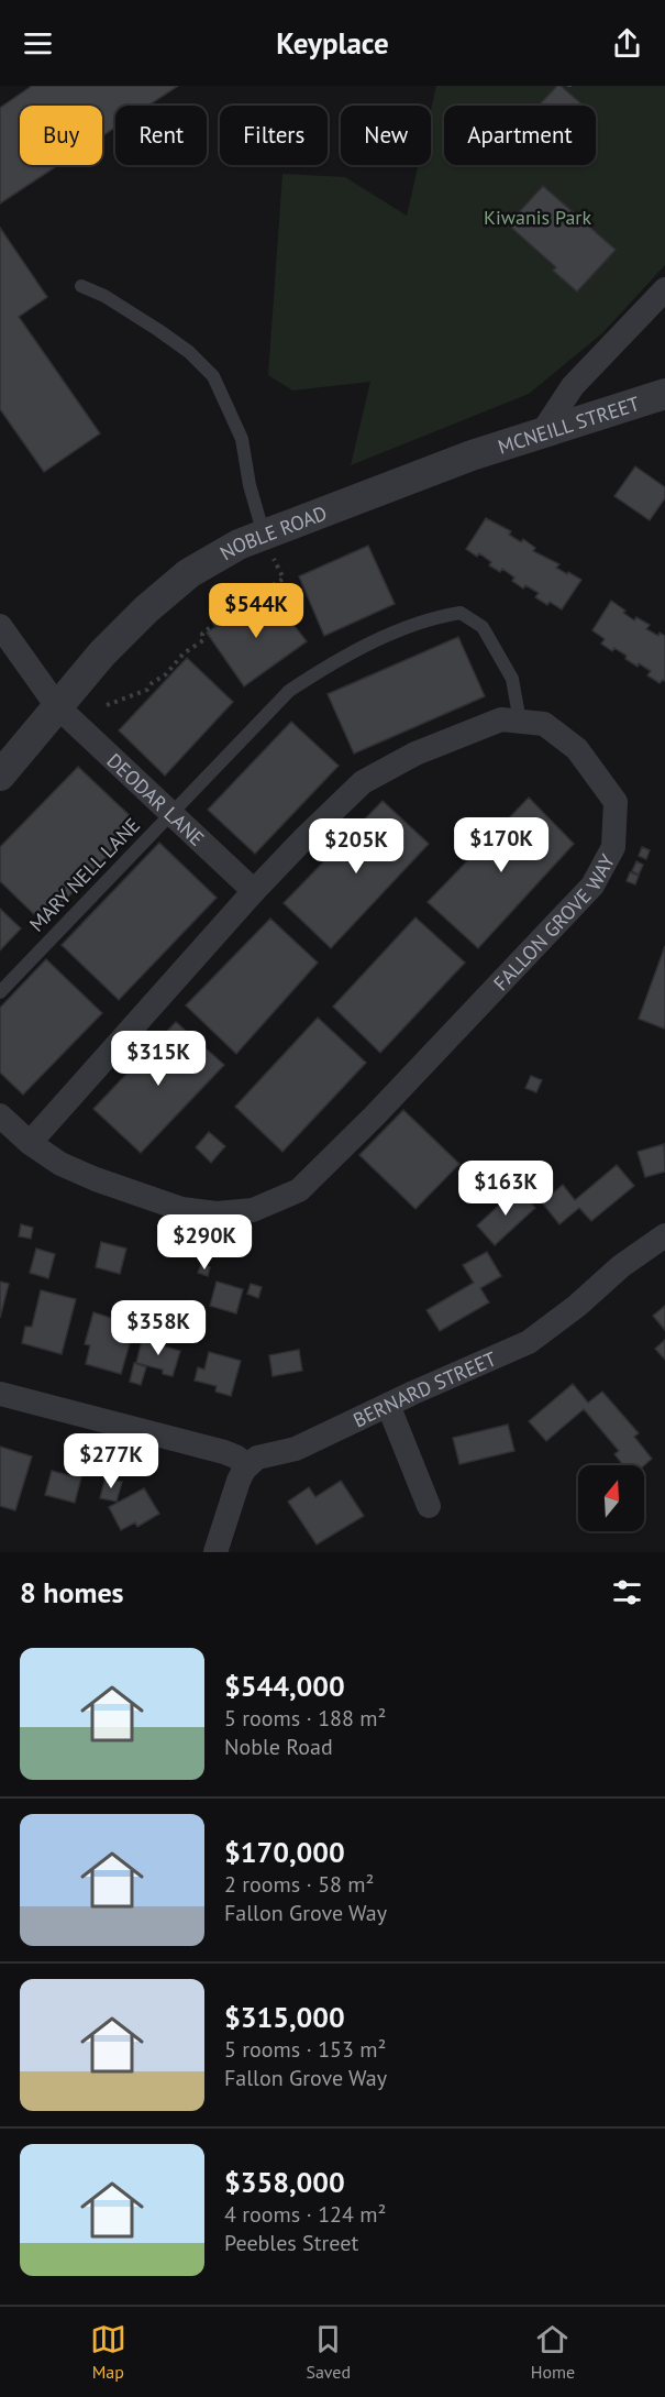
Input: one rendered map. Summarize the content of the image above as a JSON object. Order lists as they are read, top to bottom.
{
  "streets": {
    "street": [
      "MCNEILL STREET",
      "NOBLE ROAD",
      "DEODAR LANE",
      "FALLON GROVE WAY",
      "BERNARD STREET"
    ],
    "lane": ["MARY NELL LANE"]
  },
  "crossings": [
    ["MCNEILL STREET", "NOBLE ROAD"],
    ["NOBLE ROAD", "DEODAR LANE"],
    ["DEODAR LANE", "MARY NELL LANE"],
    ["DEODAR LANE", "FALLON GROVE WAY"],
    ["MARY NELL LANE", "FALLON GROVE WAY"]
  ],
  "parks": ["Kiwanis Park"],
  "north": "top",
  "page": {
    "header": "Keyplace",
    "chip": [
      "Buy",
      "Rent",
      "Filters",
      "New",
      "Apartment"
    ],
    "price": [
      "$544K",
      "$170K",
      "$205K",
      "$315K",
      "$163K",
      "$290K",
      "$358K",
      "$277K"
    ],
    "heading": "8 homes",
    "list": [
      {
        "name": "$544,000",
        "note": "5 rooms · 188 m² · Noble Road"
      },
      {
        "name": "$170,000",
        "note": "2 rooms · 58 m² · Fallon Grove Way"
      },
      {
        "name": "$315,000",
        "note": "5 rooms · 153 m² · Fallon Grove Way"
      },
      {
        "name": "$358,000",
        "note": "4 rooms · 124 m² · Peebles Street"
      }
    ],
    "tabs": ["Map", "Saved", "Home"]
  }
}
